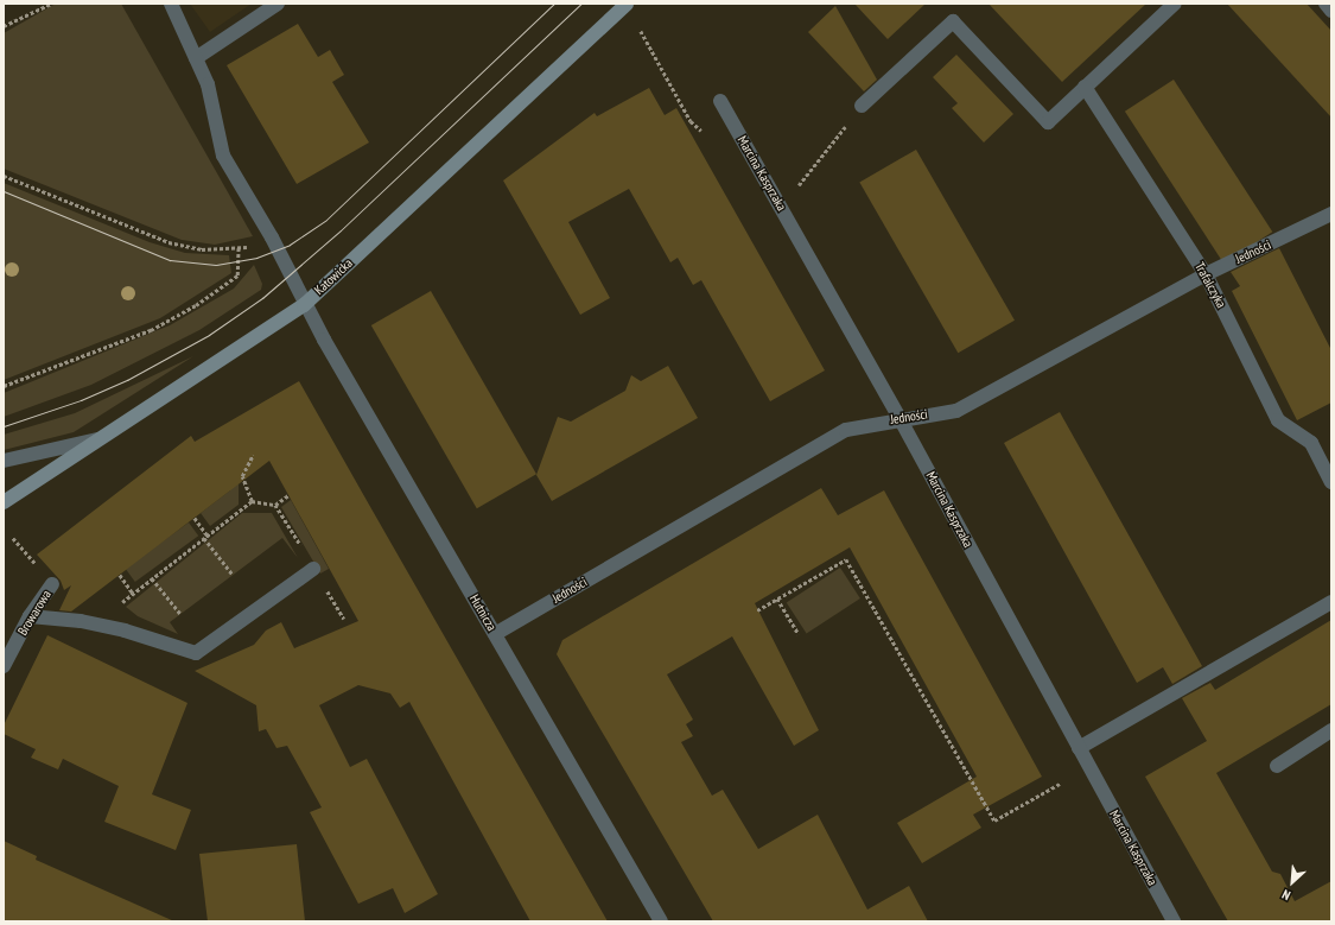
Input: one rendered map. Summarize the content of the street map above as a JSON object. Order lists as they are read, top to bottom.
{
  "streets": {
    "main road": ["Katowicka"],
    "street": [
      "Marcina Kasprzaka",
      "Jedności",
      "Trafalczyka",
      "Browarowa",
      "Hutnicza"
    ]
  },
  "crossings": [
    ["Marcina Kasprzaka", "Jedności"],
    ["Jedności", "Trafalczyka"],
    ["Jedności", "Hutnicza"],
    ["Katowicka", "Hutnicza"]
  ],
  "north": "bottom left"
}
